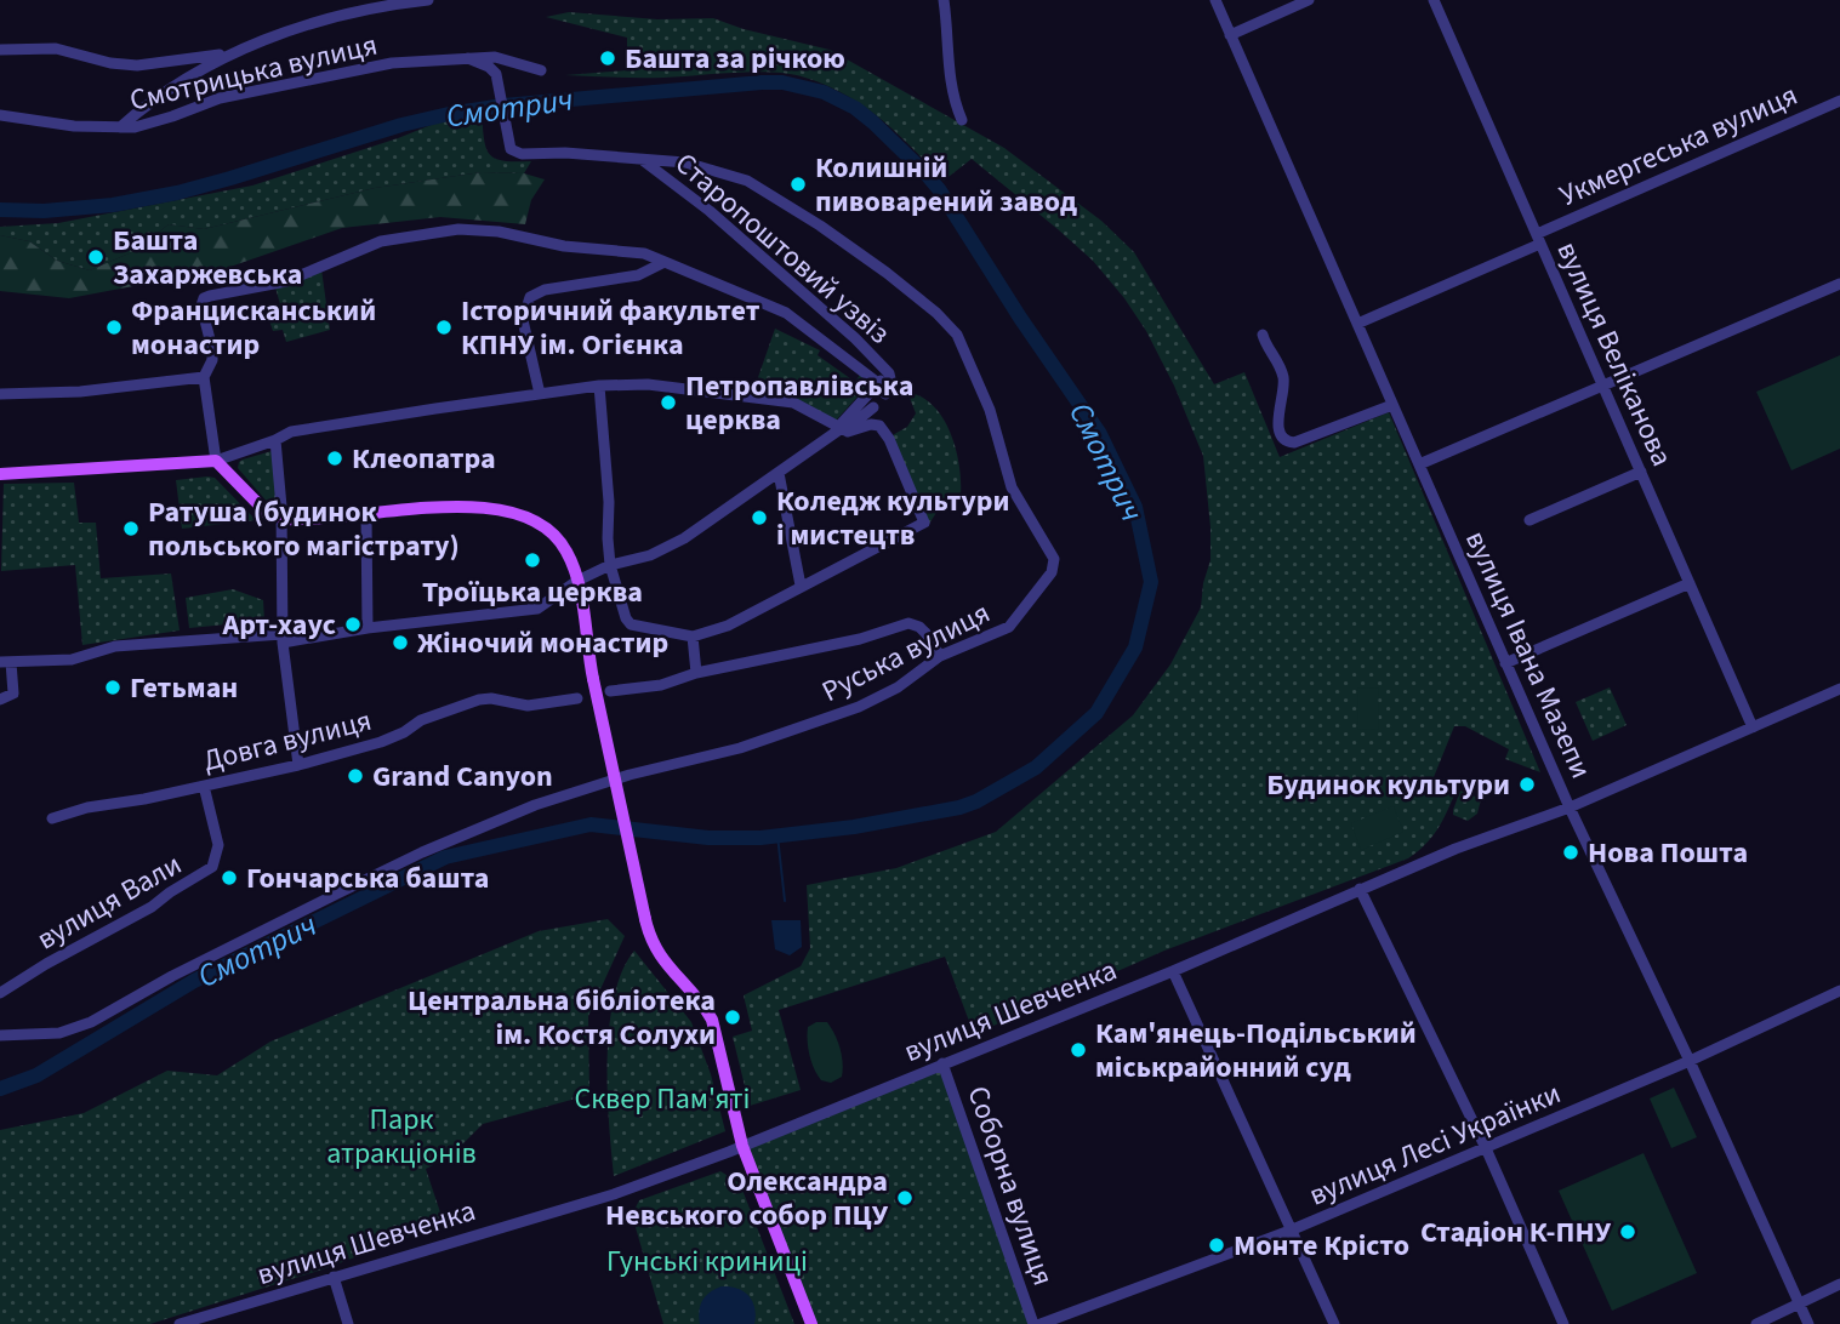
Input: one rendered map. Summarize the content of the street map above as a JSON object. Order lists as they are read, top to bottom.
{
  "streets": {
    "street": [
      "Смотрицька вулиця",
      "Укмергеська вулиця",
      "Старопоштовий узвіз",
      "вулиця Веліканова",
      "Руська вулиця",
      "вулиця Івана Мазепи",
      "Довга вулиця",
      "вулиця Вали",
      "вулиця Шевченка",
      "вулиця Лесі Українки",
      "Соборна вулиця"
    ]
  },
  "crossings": [
    ["Смотрицька вулиця", "Руська вулиця"],
    ["Укмергеська вулиця", "вулиця Веліканова"],
    ["Укмергеська вулиця", "вулиця Івана Мазепи"],
    ["Старопоштовий узвіз", "Руська вулиця"],
    ["вулиця Веліканова", "вулиця Шевченка"],
    ["вулиця Івана Мазепи", "вулиця Шевченка"],
    ["вулиця Івана Мазепи", "вулиця Лесі Українки"],
    ["Довга вулиця", "вулиця Вали"],
    ["вулиця Шевченка", "Соборна вулиця"]
  ],
  "water": ["Смотрич"],
  "parks": ["Сквер Пам'яті", "Парк атракціонів", "Гунські криниці"],
  "places": [
    "Башта за річкою",
    "Колишній пивоварений завод",
    "Башта Захаржевська",
    "Францисканський монастир",
    "Історичний факультет КПНУ ім. Огієнка",
    "Петропавлівська церква",
    "Клеопатра",
    "Коледж культури і мистецтв",
    "Ратуша (будинок польського магістрату)",
    "Троїцька церква",
    "Арт-хаус",
    "Жіночий монастир",
    "Гетьман",
    "Grand Canyon",
    "Будинок культури",
    "Нова Пошта",
    "Гончарська башта",
    "Центральна бібліотека ім. Костя Солухи",
    "Кам'янець-Подільський міськрайонний суд",
    "Олександра Невського собор ПЦУ",
    "Стадіон К-ПНУ",
    "Монте Крісто"
  ]
}
